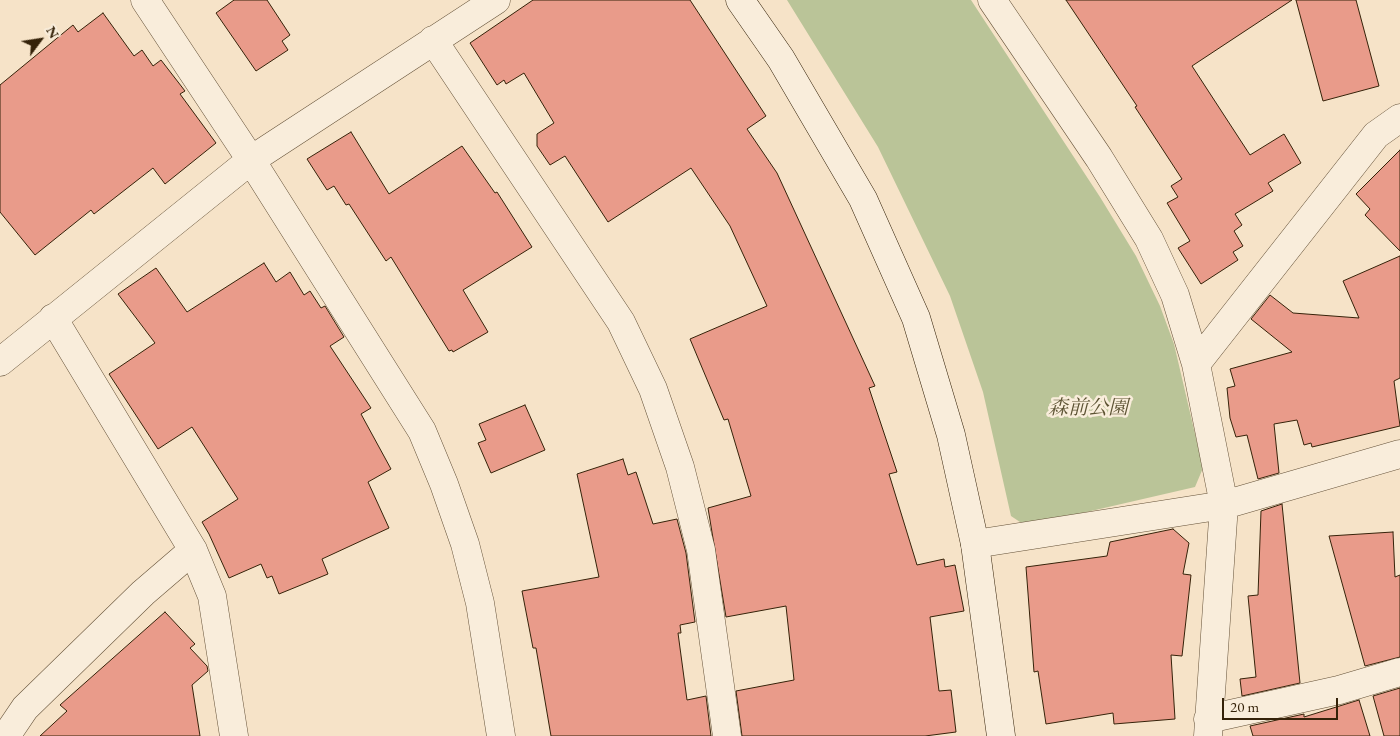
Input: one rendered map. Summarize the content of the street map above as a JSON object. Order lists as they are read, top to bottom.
{
  "parks": ["森前公園"],
  "scale_bar": "20 m",
  "north": "top right"
}
